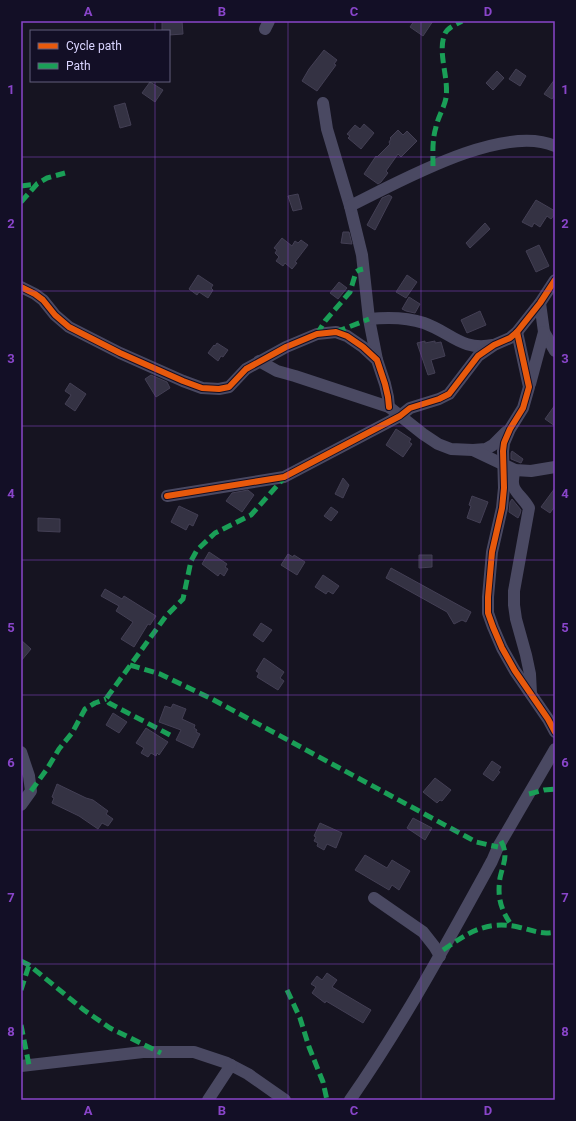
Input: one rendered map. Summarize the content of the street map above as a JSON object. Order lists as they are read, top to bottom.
{
  "legend": ["Cycle path", "Path"],
  "grid": {
    "columns": [
      "A",
      "B",
      "C",
      "D"
    ],
    "rows": [
      "1",
      "2",
      "3",
      "4",
      "5",
      "6",
      "7",
      "8"
    ]
  }
}
